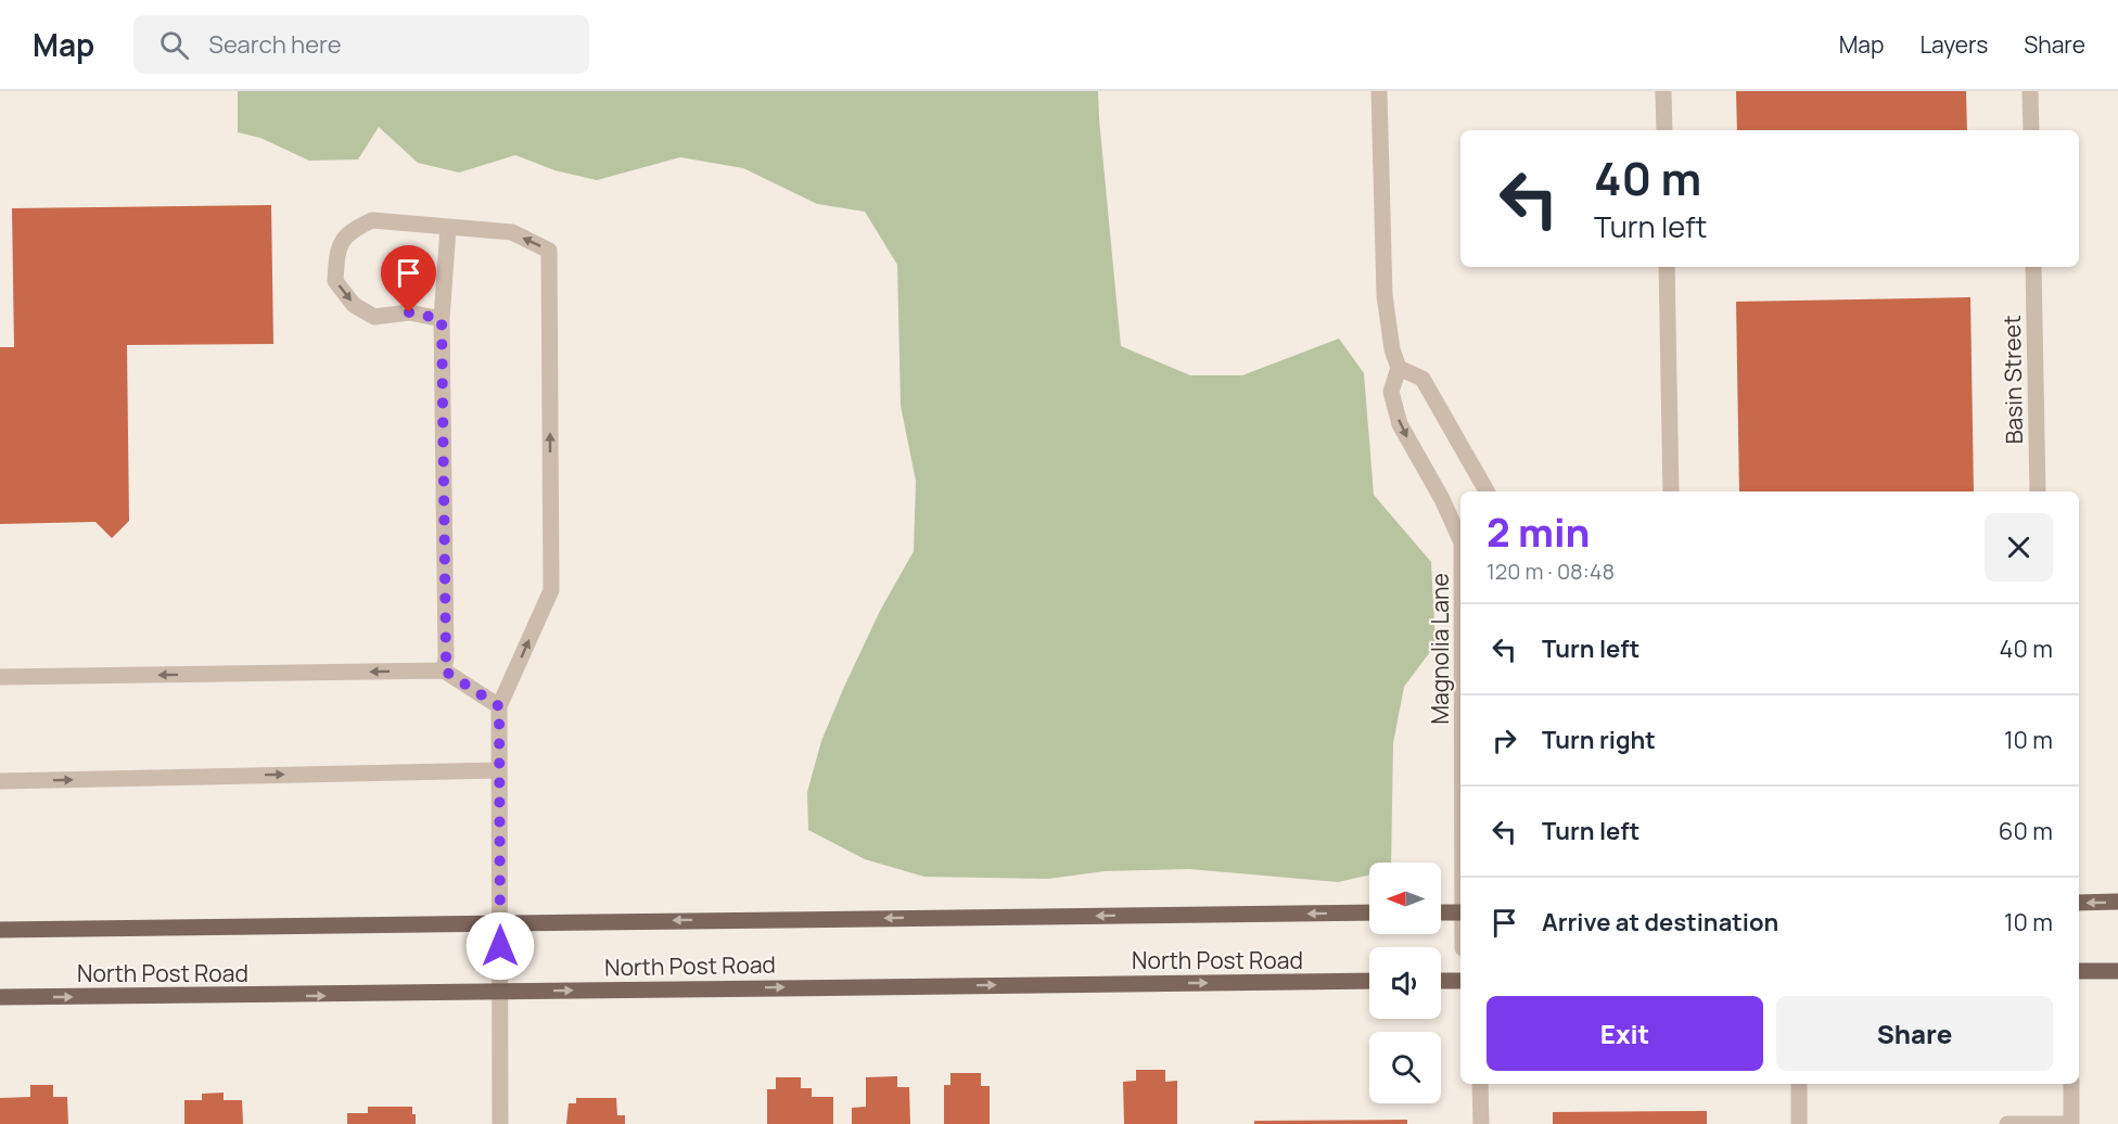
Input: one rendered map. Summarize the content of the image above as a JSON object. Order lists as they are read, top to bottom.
{
  "streets": {
    "main road": ["North Post Road"],
    "street": ["Basin Street", "Magnolia Lane"]
  },
  "north": "left",
  "page": {
    "header": "Map",
    "search": "Search here",
    "nav": ["Map", "Layers", "Share"],
    "turn": ["40 m", "Turn left"],
    "heading": ["2 min", "120 m · 08:48"],
    "list": [
      {
        "name": "Turn left",
        "value": "40 m"
      },
      {
        "name": "Turn right",
        "value": "10 m"
      },
      {
        "name": "Turn left",
        "value": "60 m"
      },
      {
        "name": "Arrive at destination",
        "value": "10 m"
      }
    ],
    "buttons": ["Exit", "Share"]
  }
}
